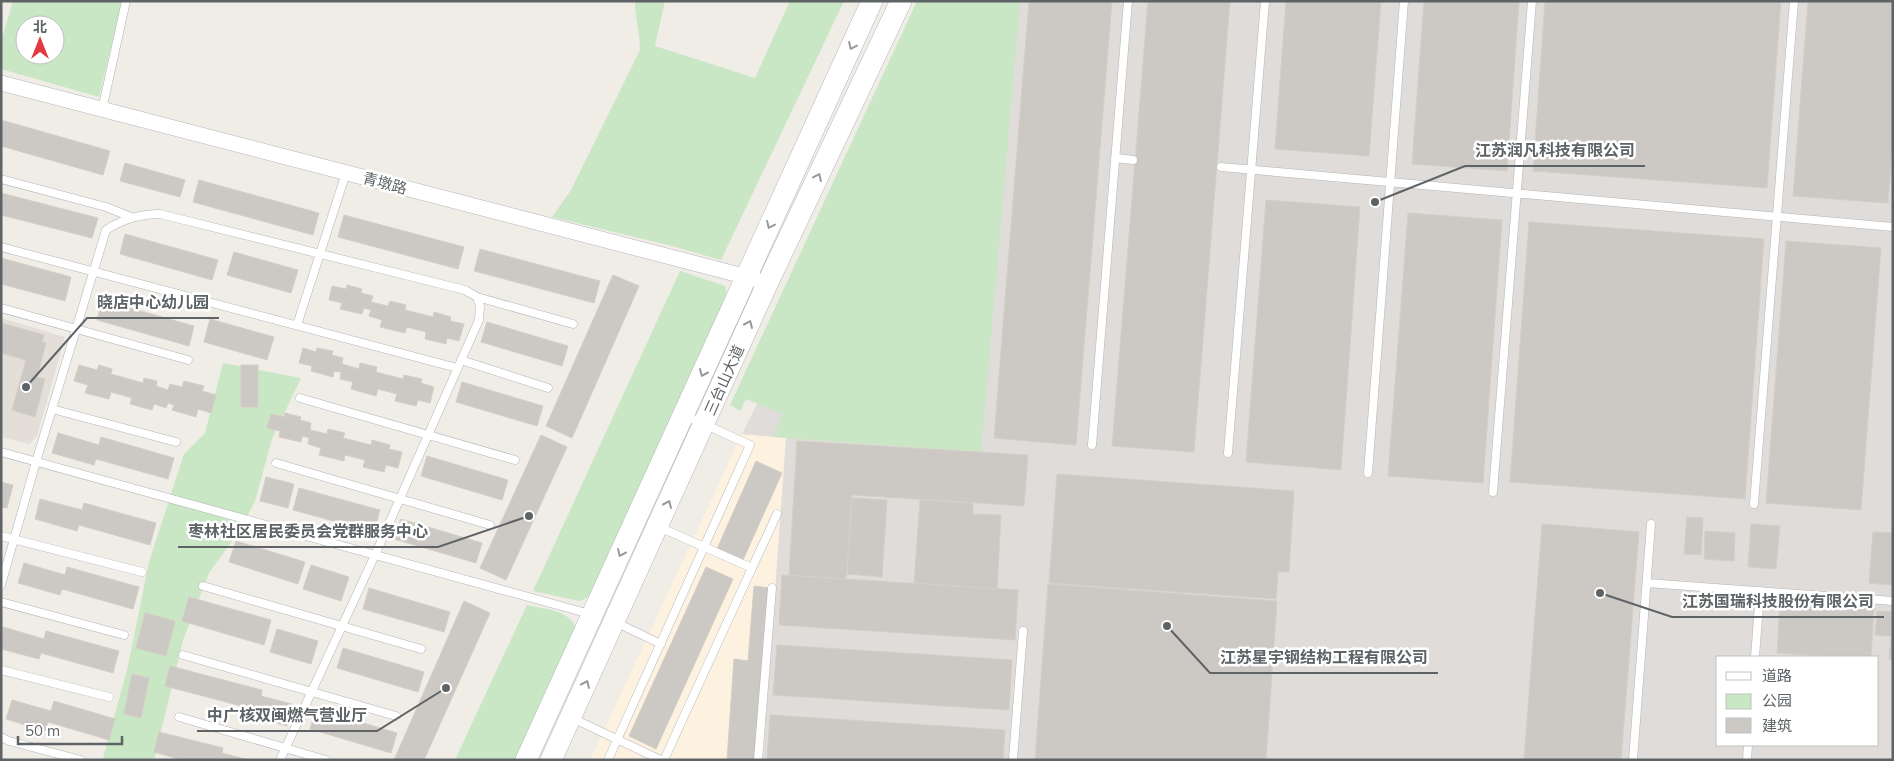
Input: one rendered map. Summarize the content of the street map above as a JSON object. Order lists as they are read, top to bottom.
{
  "streets": {
    "main road": ["三台山大道"],
    "street": ["青墩路"]
  },
  "crossings": [
    ["青墩路", "三台山大道"]
  ],
  "places": [
    "江苏润凡科技有限公司",
    "晓店中心幼儿园",
    "枣林社区居民委员会党群服务中心",
    "江苏国瑞科技股份有限公司",
    "江苏星宇钢结构工程有限公司",
    "中广核双闽燃气营业厅"
  ],
  "legend": ["道路", "公园", "建筑"],
  "scale_bar": "50 m",
  "north": "top"
}
